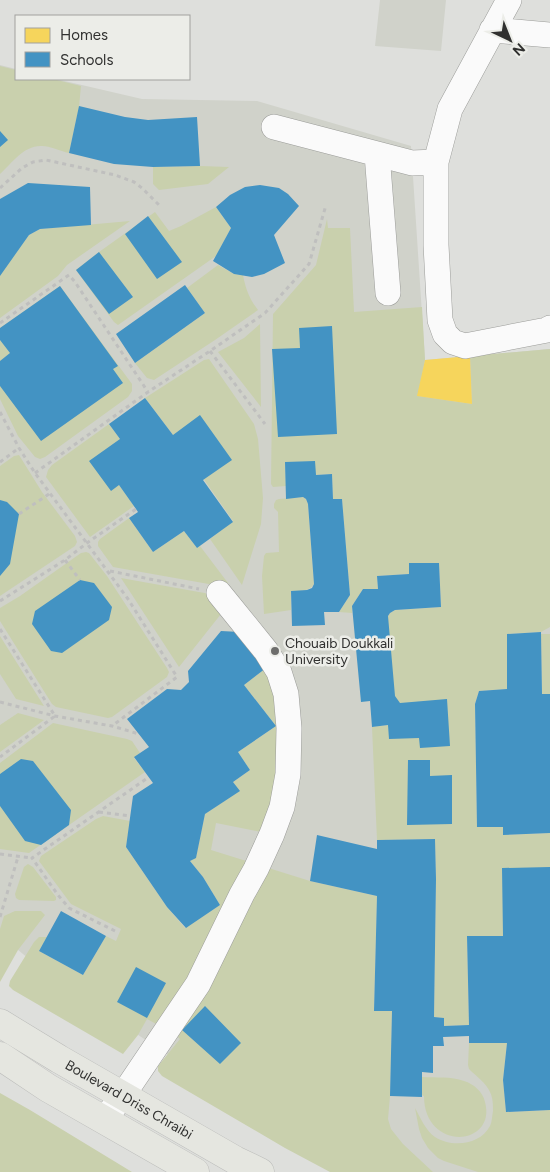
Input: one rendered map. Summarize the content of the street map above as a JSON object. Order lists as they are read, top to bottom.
{
  "streets": {
    "main road": ["Boulevard Driss Chraibi"]
  },
  "places": ["Chouaib Doukkali University"],
  "legend": ["Homes", "Schools"],
  "north": "bottom right"
}
